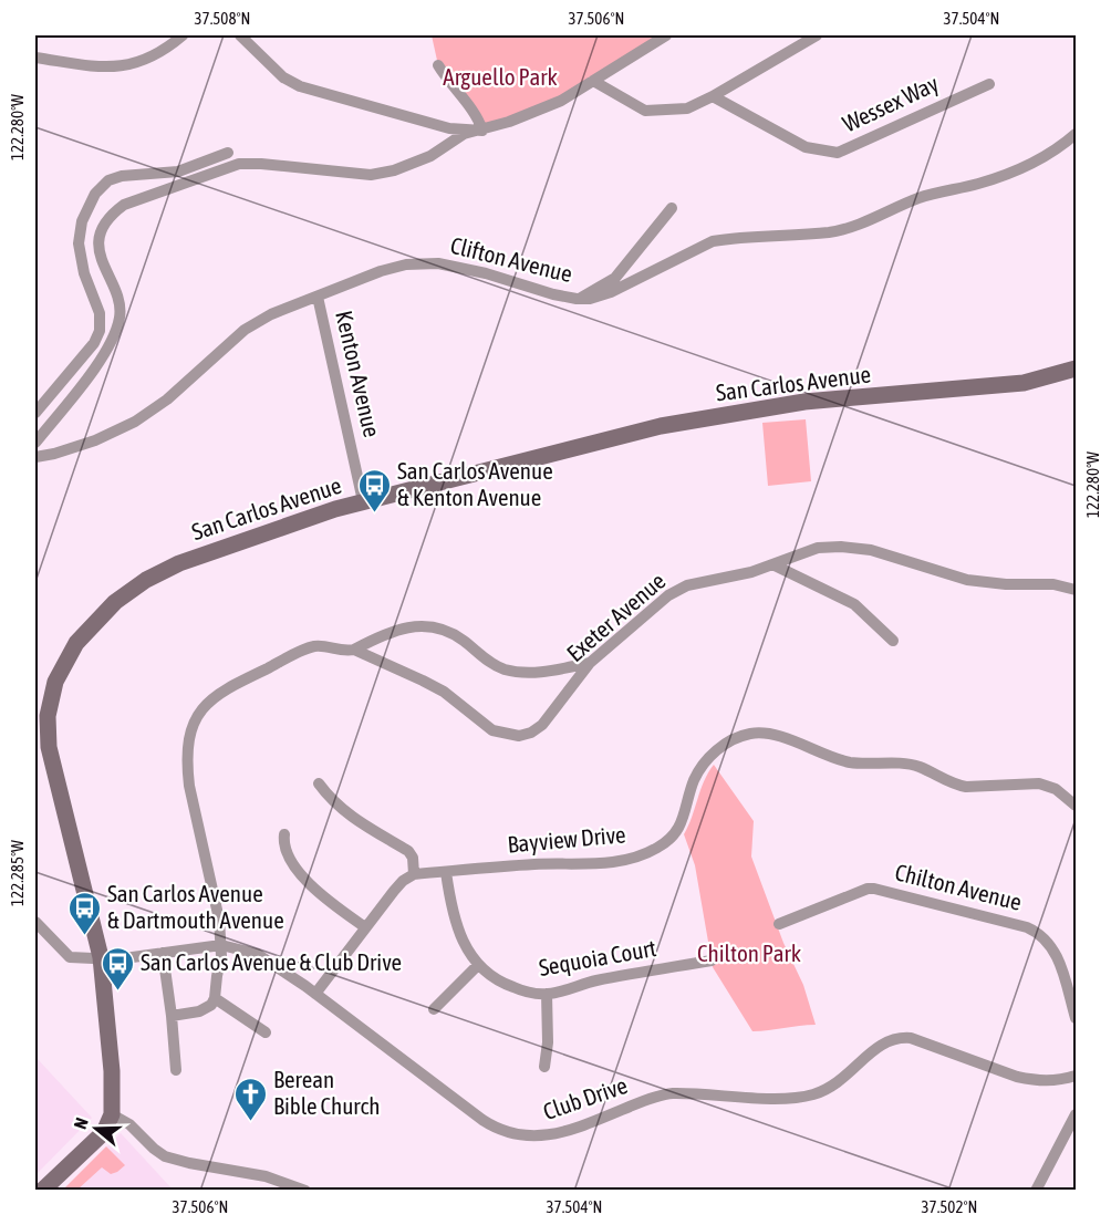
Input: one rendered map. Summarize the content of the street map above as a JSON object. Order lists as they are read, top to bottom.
{
  "streets": {
    "main road": ["San Carlos Avenue"],
    "street": [
      "Wessex Way",
      "Clifton Avenue",
      "Kenton Avenue",
      "Exeter Avenue",
      "Bayview Drive",
      "Chilton Avenue",
      "Sequoia Court",
      "Club Drive"
    ]
  },
  "crossings": [
    ["Clifton Avenue", "Kenton Avenue"],
    ["Kenton Avenue", "San Carlos Avenue"],
    ["San Carlos Avenue", "Club Drive"],
    ["Exeter Avenue", "Club Drive"],
    ["Bayview Drive", "Sequoia Court"]
  ],
  "parks": ["Arguello Park", "Chilton Park"],
  "places": {
    "bus stop": ["San Carlos Avenue & Kenton Avenue", "San Carlos Avenue & Dartmouth Avenue", "San Carlos Avenue & Club Drive"],
    "church": ["Berean Bible Church"]
  },
  "north": "left",
  "coordinates": [
    "37.508°N",
    "37.506°N",
    "37.504°N",
    "122.280°W",
    "122.285°W",
    "37.502°N"
  ]
}
